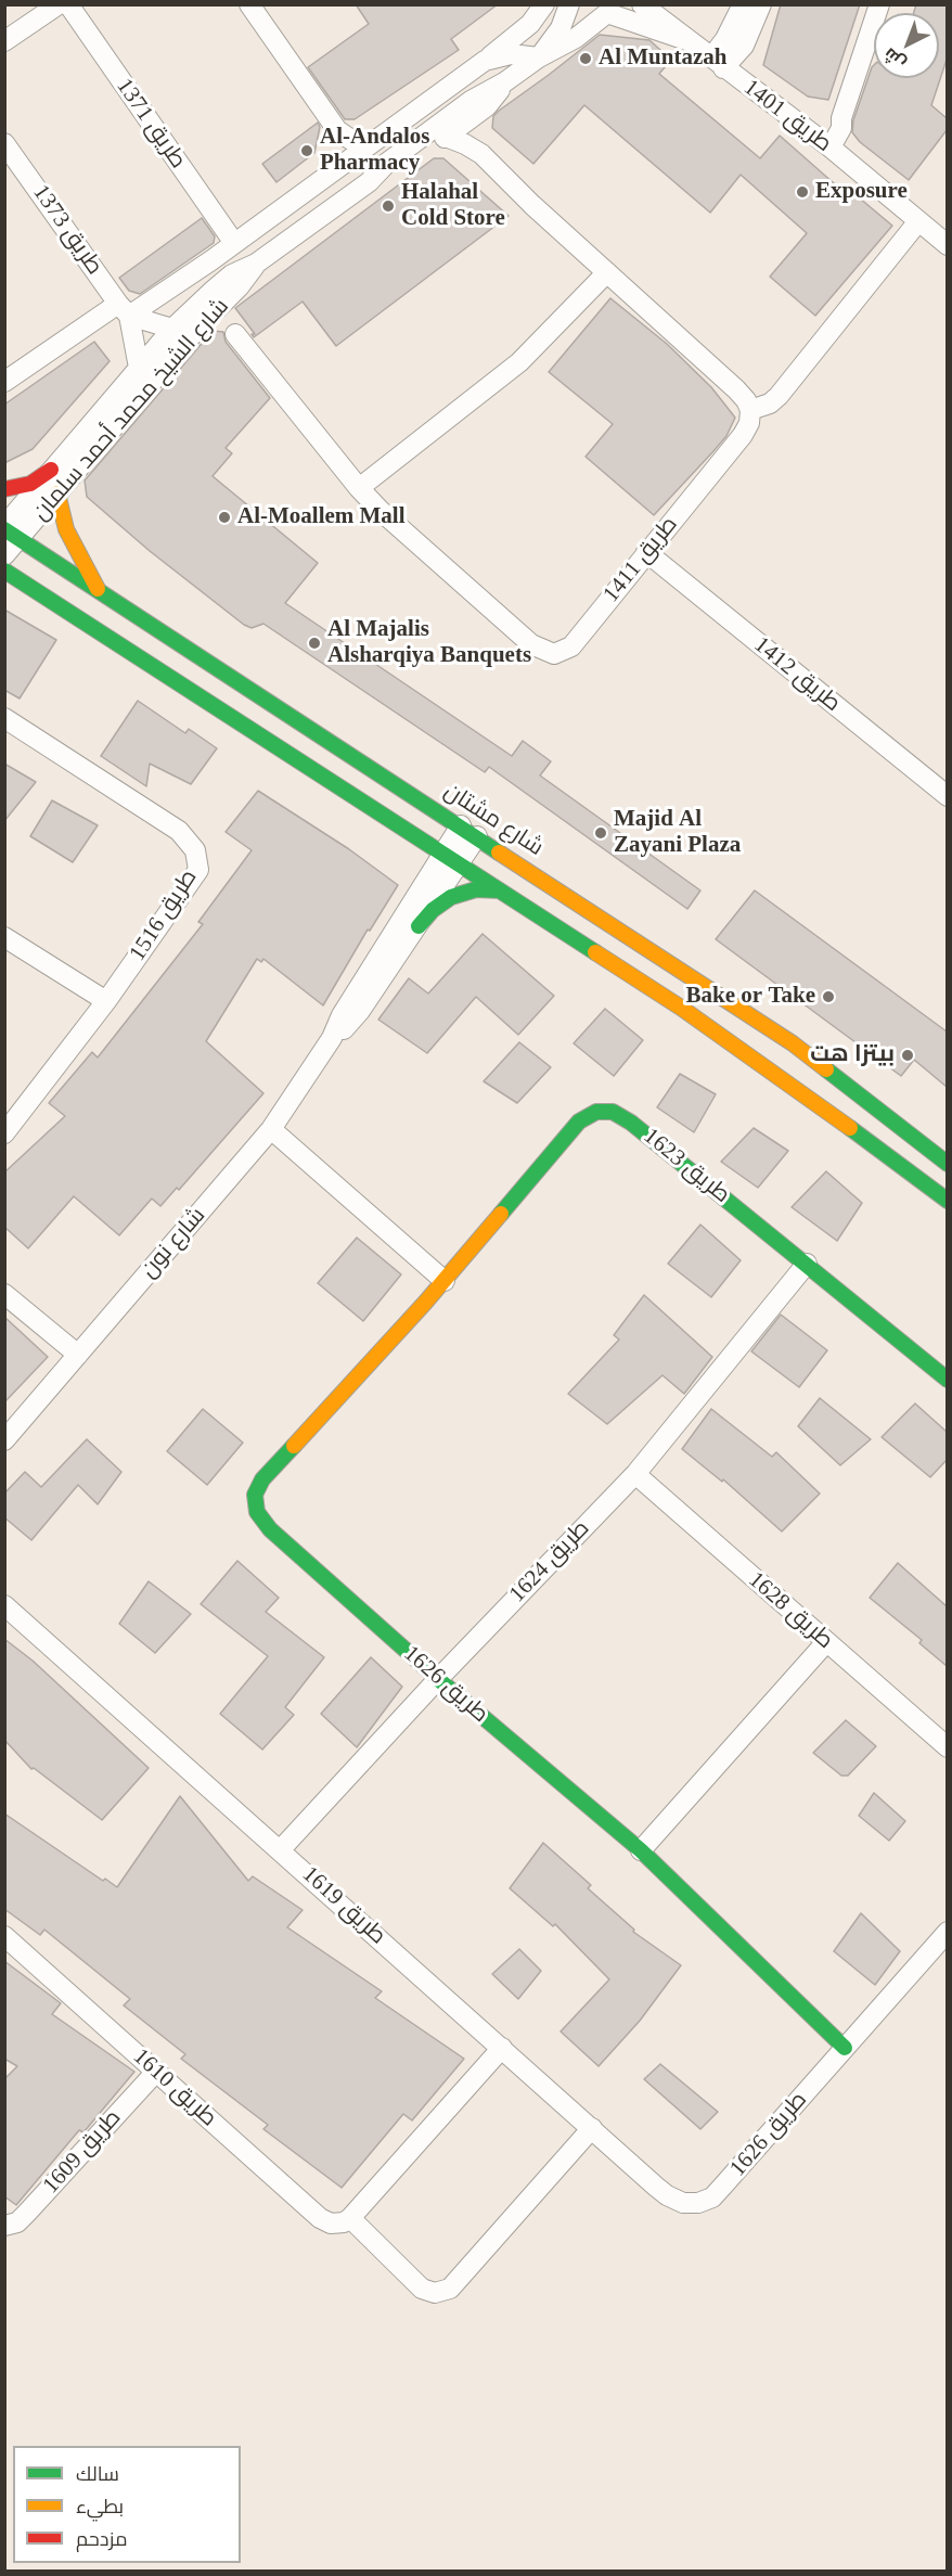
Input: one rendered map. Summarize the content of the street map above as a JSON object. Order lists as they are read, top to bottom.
{
  "streets": {
    "street": [
      "طريق 1401",
      "طريق 1371",
      "طريق 1373",
      "شارع الشيخ محمد أحمد سلمان",
      "طريق 1411",
      "طريق 1412",
      "شارع مشتان",
      "طريق 1516",
      "طريق 1623",
      "شارع نون",
      "طريق 1624",
      "طريق 1628",
      "طريق 1626",
      "طريق 1619",
      "طريق 1610",
      "طريق 1609"
    ]
  },
  "crossings": [
    ["طريق 1401", "شارع الشيخ محمد أحمد سلمان"],
    ["شارع الشيخ محمد أحمد سلمان", "شارع مشتان"],
    ["طريق 1411", "طريق 1412"],
    ["شارع مشتان", "شارع نون"],
    ["طريق 1623", "طريق 1624"],
    ["طريق 1623", "طريق 1626"],
    ["طريق 1624", "طريق 1628"],
    ["طريق 1624", "طريق 1626"],
    ["طريق 1624", "طريق 1619"],
    ["طريق 1626", "طريق 1619"],
    ["طريق 1610", "طريق 1609"]
  ],
  "places": [
    "Al Muntazah",
    "Al-Andalos Pharmacy",
    "Exposure",
    "Halahal Cold Store",
    "Al-Moallem Mall",
    "Al Majalis Alsharqiya Banquets",
    "Majid Al Zayani Plaza",
    "Bake or Take",
    "بيتزا هت"
  ],
  "legend": ["سالك", "بطيء", "مزدحم"],
  "north": "bottom left"
}
